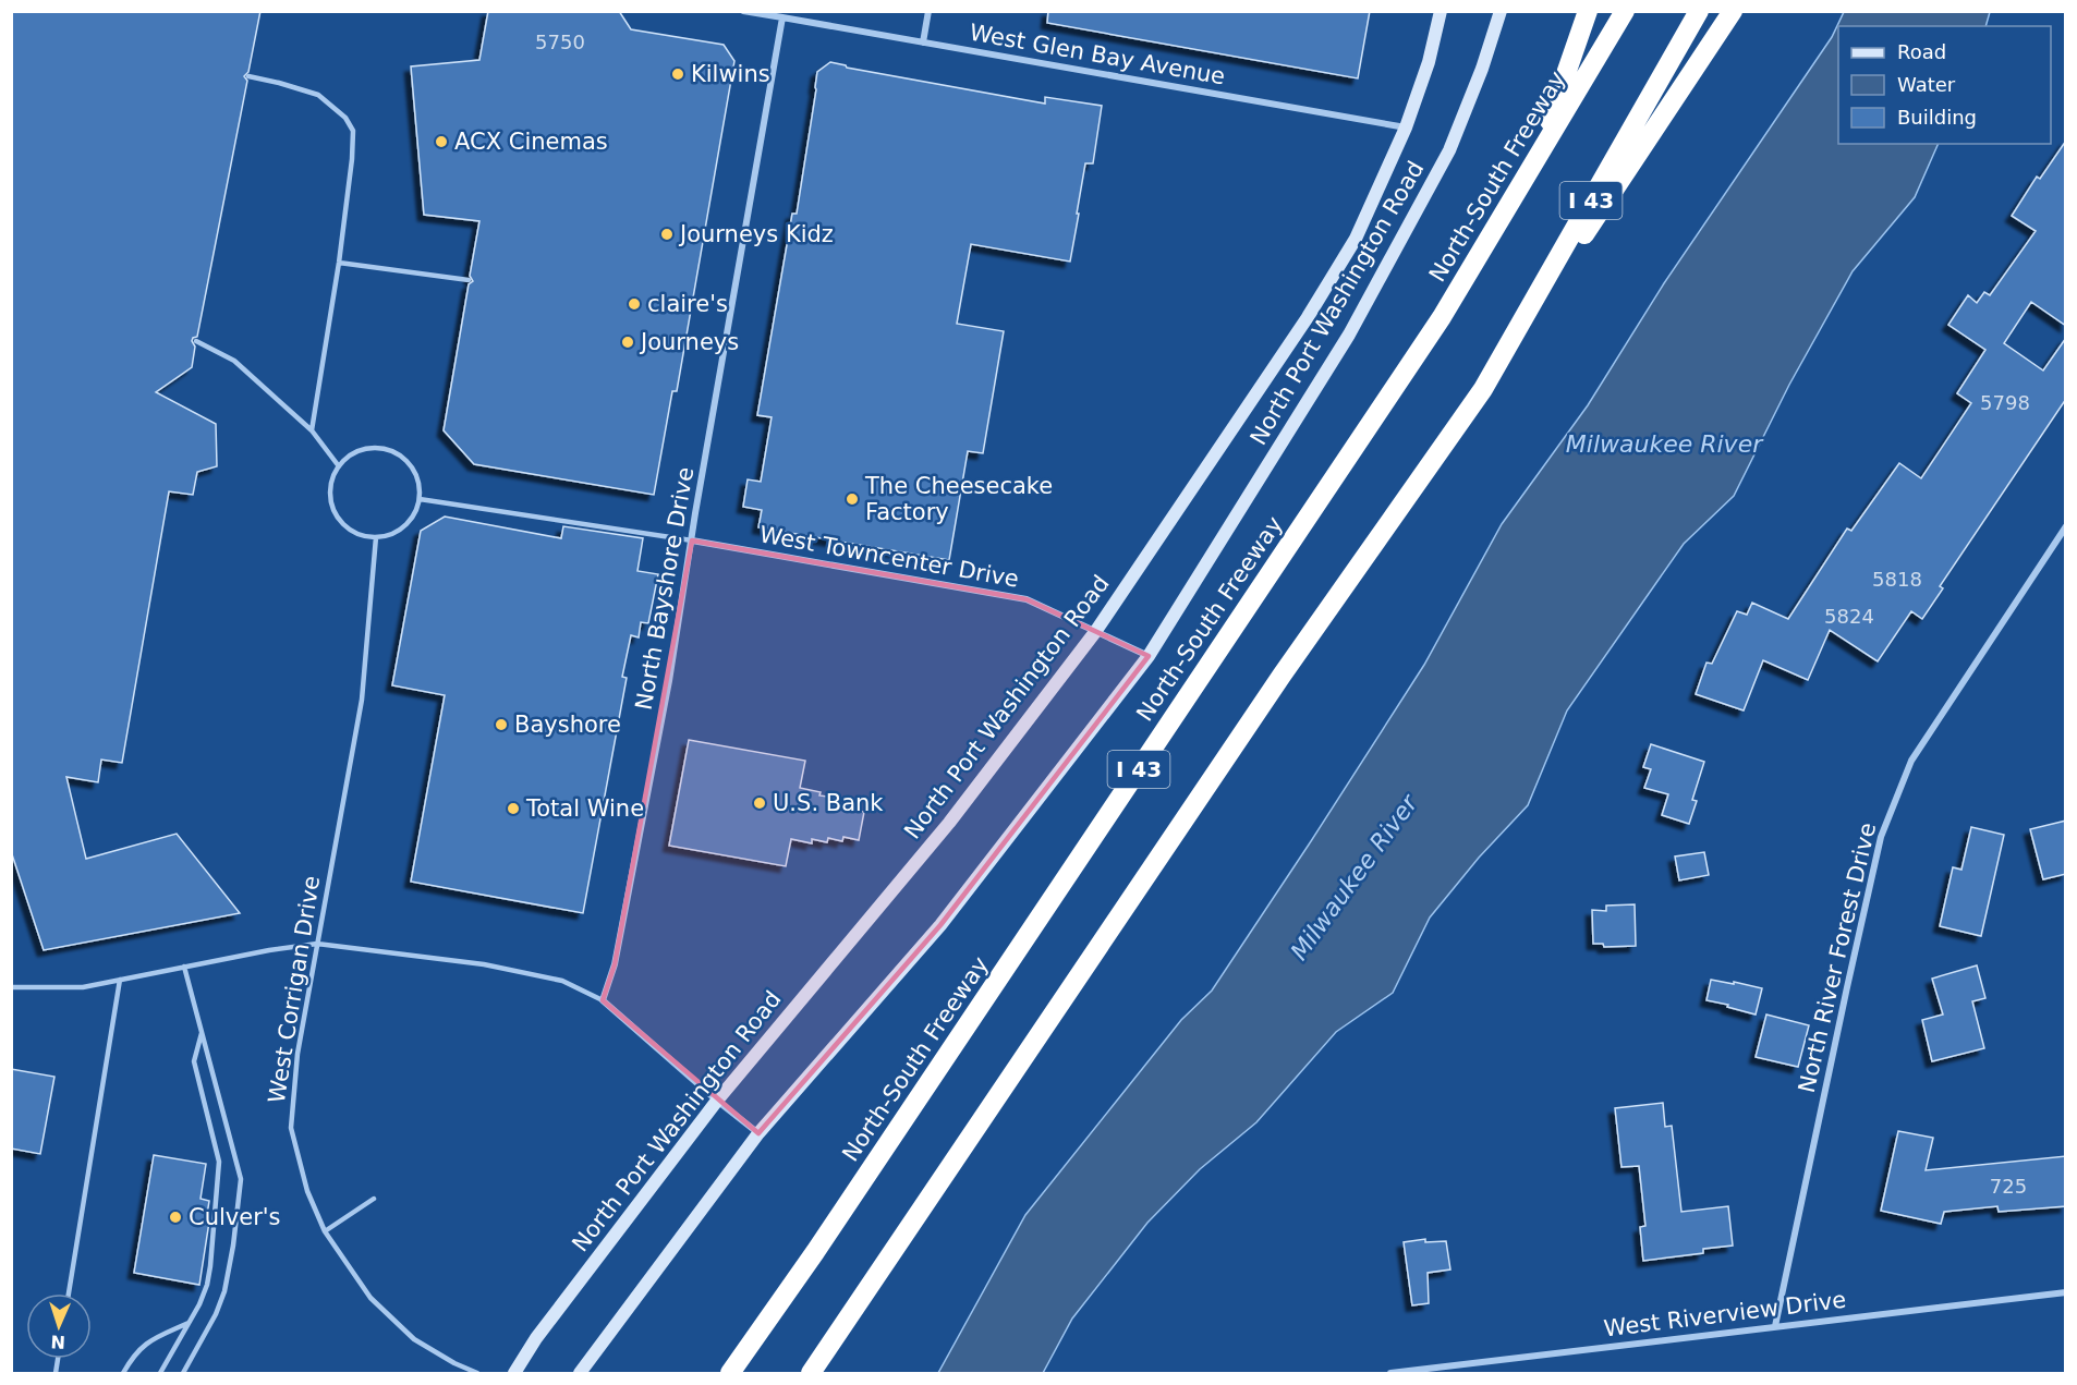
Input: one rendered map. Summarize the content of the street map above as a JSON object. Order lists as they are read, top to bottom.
{
  "streets": {
    "highway": ["North-South Freeway", "I 43"],
    "main road": ["North Port Washington Road"],
    "street": [
      "West Glen Bay Avenue",
      "West Towncenter Drive",
      "North Bayshore Drive",
      "North River Forest Drive",
      "West Riverview Drive"
    ],
    "lane": ["West Corrigan Drive"]
  },
  "crossings": [
    ["West Glen Bay Avenue", "North Port Washington Road"],
    ["West Glen Bay Avenue", "North Bayshore Drive"],
    ["North Port Washington Road", "West Towncenter Drive"],
    ["West Towncenter Drive", "North Bayshore Drive"],
    ["North River Forest Drive", "West Riverview Drive"]
  ],
  "water": ["Milwaukee River"],
  "places": [
    "Kilwins",
    "ACX Cinemas",
    "Journeys Kidz",
    "claire's",
    "Journeys",
    "The Cheesecake Factory",
    "Bayshore",
    "U.S. Bank",
    "Total Wine",
    "Culver's"
  ],
  "house_numbers": [
    "5750",
    "5798",
    "5818",
    "5824",
    "725"
  ],
  "legend": ["Road", "Water", "Building"],
  "north": "bottom"
}
